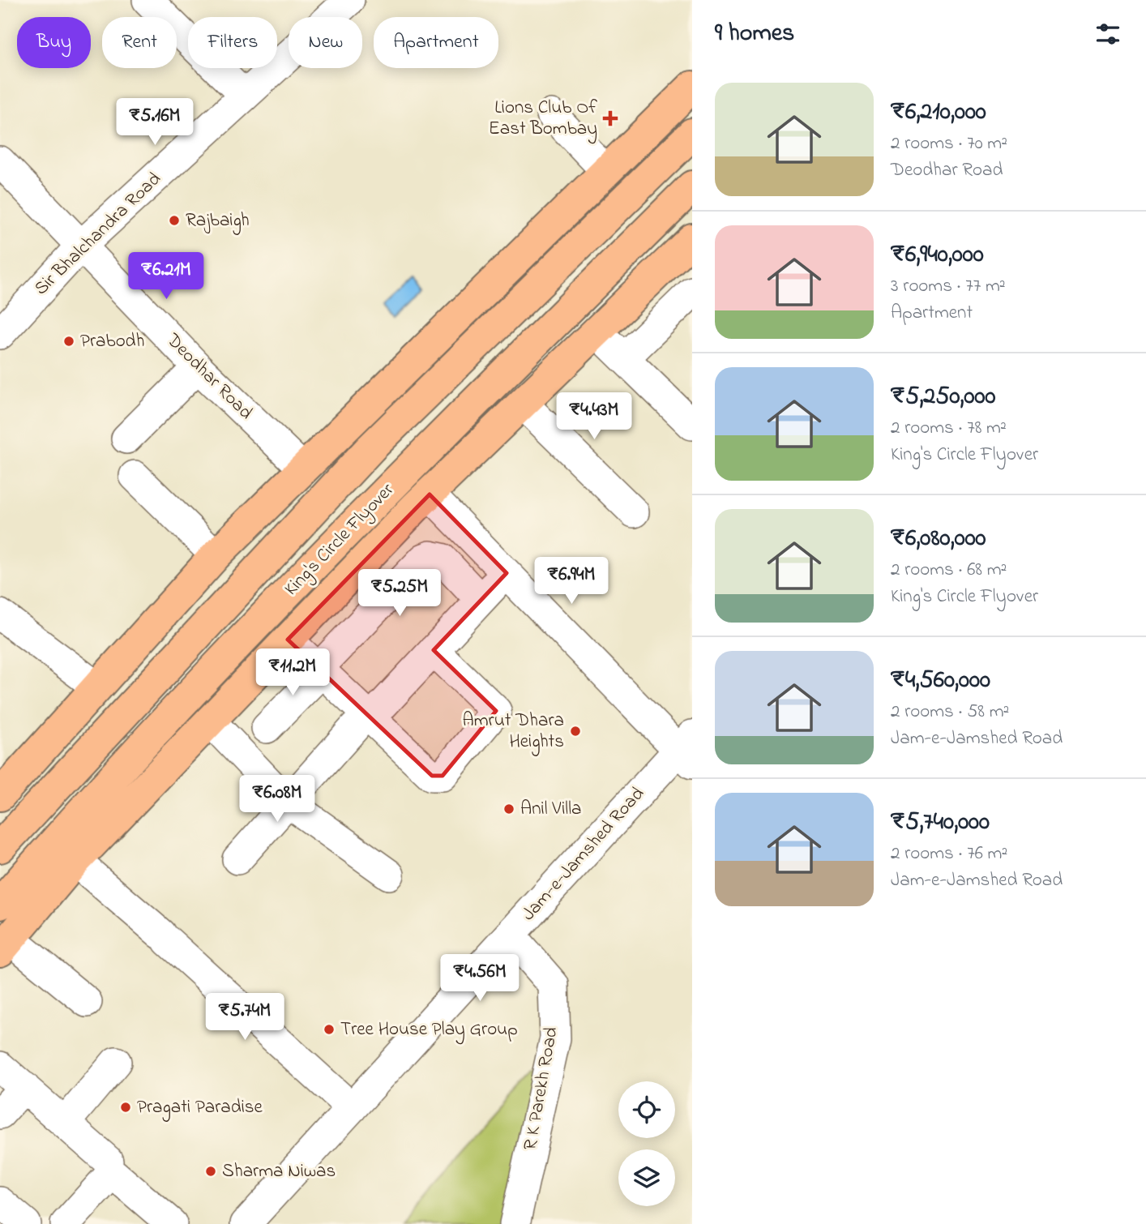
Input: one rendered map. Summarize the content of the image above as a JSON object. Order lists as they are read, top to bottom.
{
  "streets": {
    "highway": ["King's Circle Flyover"],
    "street": [
      "Sir Bhalchandra Road",
      "Deodhar Road",
      "Jam-e-Jamshed Road",
      "R K Parekh Road"
    ]
  },
  "crossings": [
    ["Sir Bhalchandra Road", "Deodhar Road"],
    ["Jam-e-Jamshed Road", "R K Parekh Road"]
  ],
  "places": {
    "health": ["Lions Club Of East Bombay"],
    "other": [
      "Rajbaigh",
      "Prabodh",
      "Amrut Dhara Heights",
      "Anil Villa",
      "Tree House Play Group",
      "Pragati Paradise",
      "Sharma Niwas"
    ]
  },
  "page": {
    "heading": "9 homes",
    "chip": [
      "Buy",
      "Rent",
      "Filters",
      "New",
      "Apartment"
    ],
    "list": [
      {
        "name": "₹6,210,000",
        "note": "2 rooms · 70 m² · Deodhar Road"
      },
      {
        "name": "₹6,940,000",
        "note": "3 rooms · 77 m² · Apartment"
      },
      {
        "name": "₹5,250,000",
        "note": "2 rooms · 78 m² · King's Circle Flyover"
      },
      {
        "name": "₹6,080,000",
        "note": "2 rooms · 68 m² · King's Circle Flyover"
      },
      {
        "name": "₹4,560,000",
        "note": "2 rooms · 58 m² · Jam-e-Jamshed Road"
      },
      {
        "name": "₹5,740,000",
        "note": "2 rooms · 76 m² · Jam-e-Jamshed Road"
      }
    ],
    "price": [
      "₹5.16M",
      "₹6.21M",
      "₹4.43M",
      "₹6.94M",
      "₹5.25M",
      "₹11.2M",
      "₹6.08M",
      "₹4.56M",
      "₹5.74M"
    ]
  }
}
